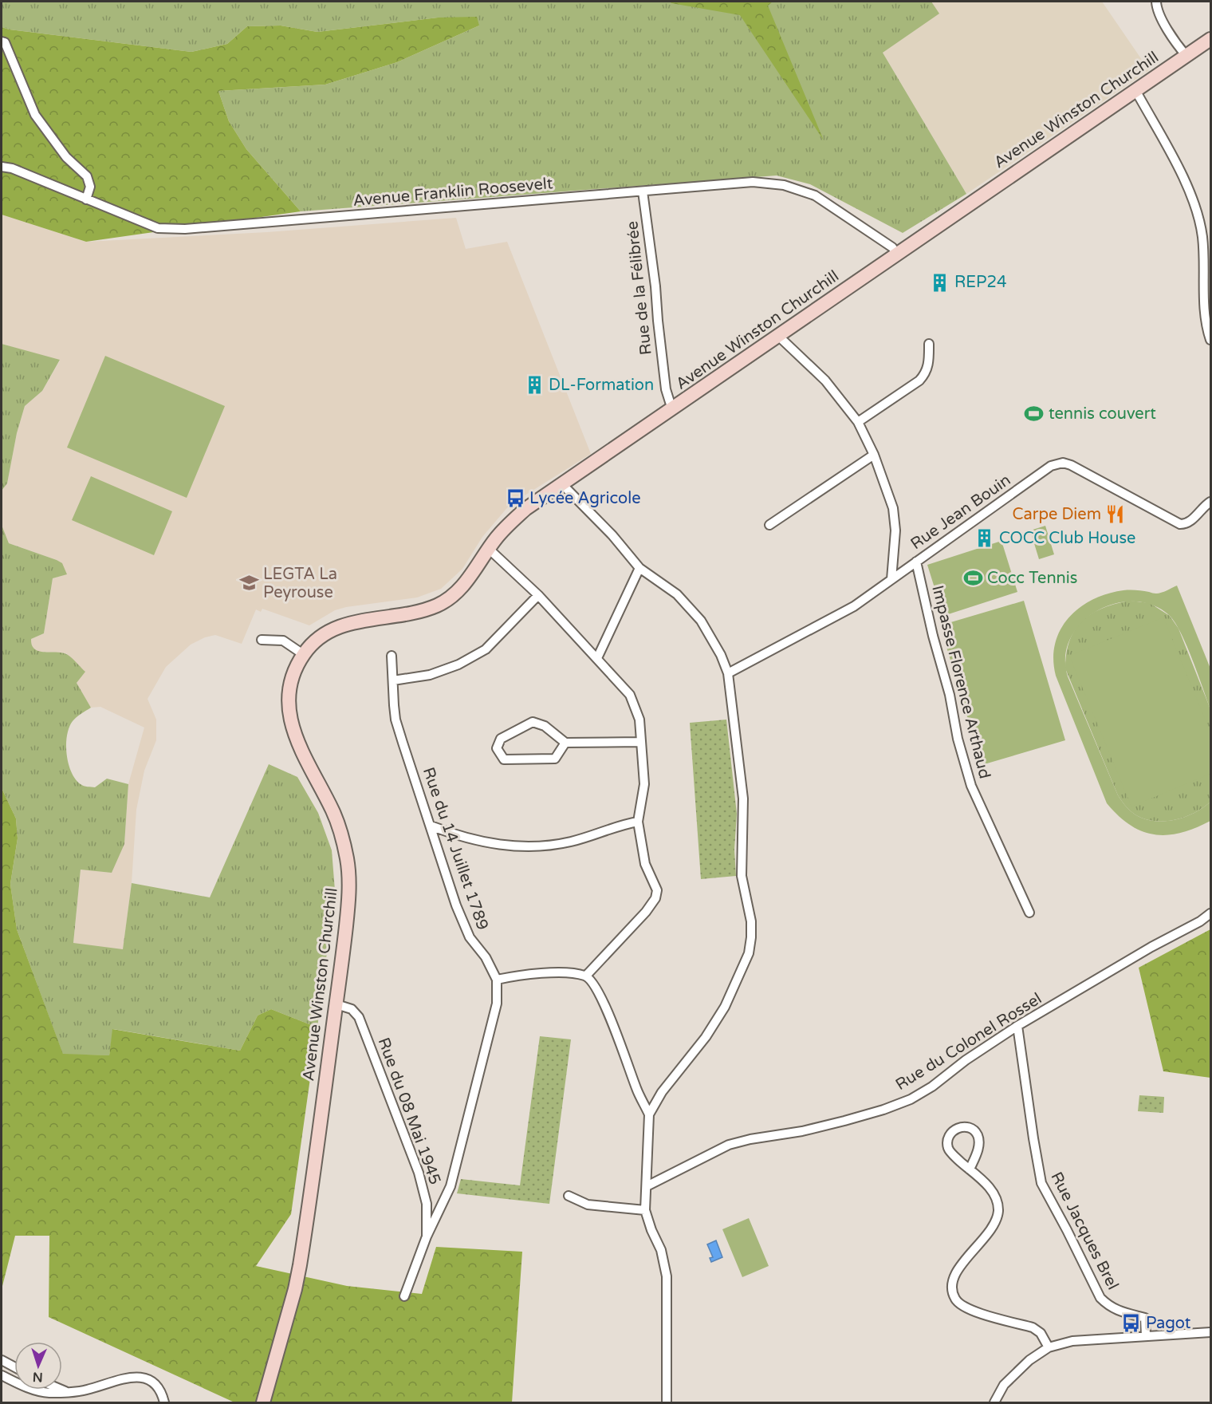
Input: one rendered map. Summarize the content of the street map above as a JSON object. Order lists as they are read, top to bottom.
{
  "streets": {
    "main road": ["Avenue Winston Churchill"],
    "street": [
      "Avenue Franklin Roosevelt",
      "Rue de la Félibrée",
      "Rue Jean Bouin",
      "Impasse Florence Arthaud",
      "Rue du 14 Juillet 1789",
      "Rue du Colonel Rossel",
      "Rue du 08 Mai 1945",
      "Rue Jacques Brel"
    ]
  },
  "crossings": [
    ["Avenue Winston Churchill", "Avenue Franklin Roosevelt"],
    ["Avenue Winston Churchill", "Rue de la Félibrée"],
    ["Avenue Winston Churchill", "Rue du 08 Mai 1945"],
    ["Avenue Franklin Roosevelt", "Rue de la Félibrée"],
    ["Rue Jean Bouin", "Impasse Florence Arthaud"],
    ["Rue du 14 Juillet 1789", "Rue du 08 Mai 1945"],
    ["Rue du Colonel Rossel", "Rue Jacques Brel"]
  ],
  "places": {
    "building": ["REP24", "DL-Formation", "COCC Club House"],
    "sports": ["tennis couvert", "Cocc Tennis"],
    "bus stop": ["Lycée Agricole", "Pagot"],
    "restaurant": ["Carpe Diem"],
    "school or university": ["LEGTA La Peyrouse"]
  },
  "north": "bottom"
}
